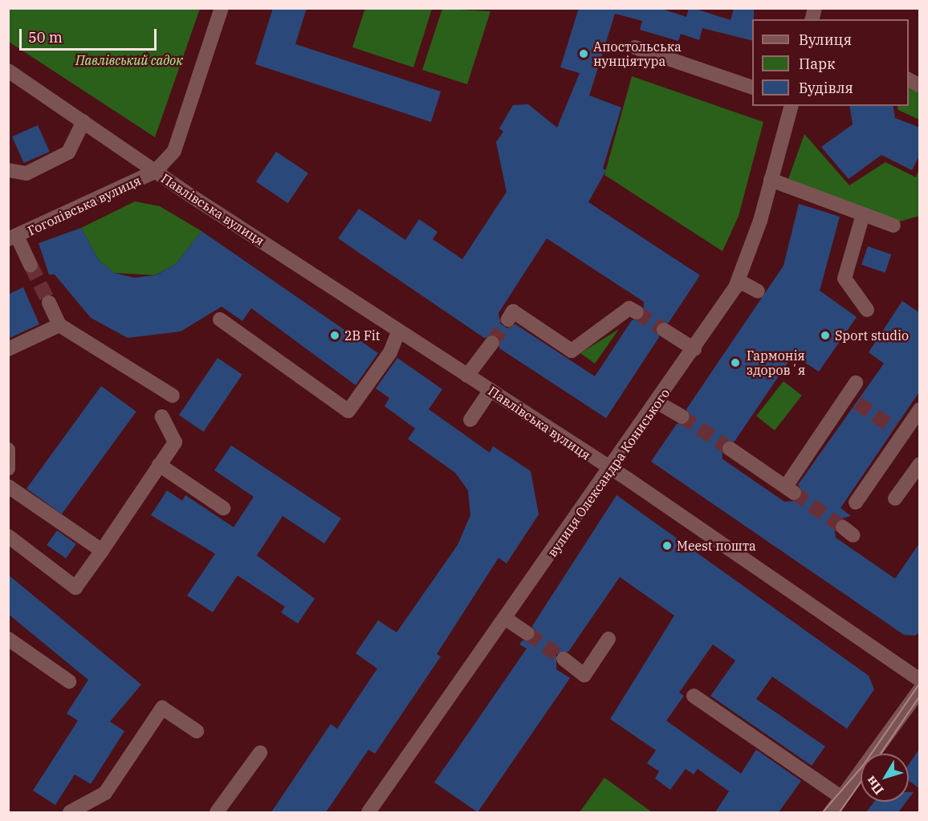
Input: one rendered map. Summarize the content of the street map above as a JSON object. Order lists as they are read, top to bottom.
{
  "streets": {
    "street": ["Гоголівська вулиця", "Павлівська вулиця", "вулиця Олександра Кониського"]
  },
  "crossings": [
    ["Гоголівська вулиця", "Павлівська вулиця"],
    ["Павлівська вулиця", "вулиця Олександра Кониського"]
  ],
  "parks": ["Павлівський садок"],
  "places": [
    "Апостольська нунціятура",
    "2B Fit",
    "Sport studio",
    "Гармонія здоровʼя",
    "Meest пошта"
  ],
  "legend": ["Вулиця", "Парк", "Будівля"],
  "scale_bar": "50 m",
  "north": "bottom left"
}
